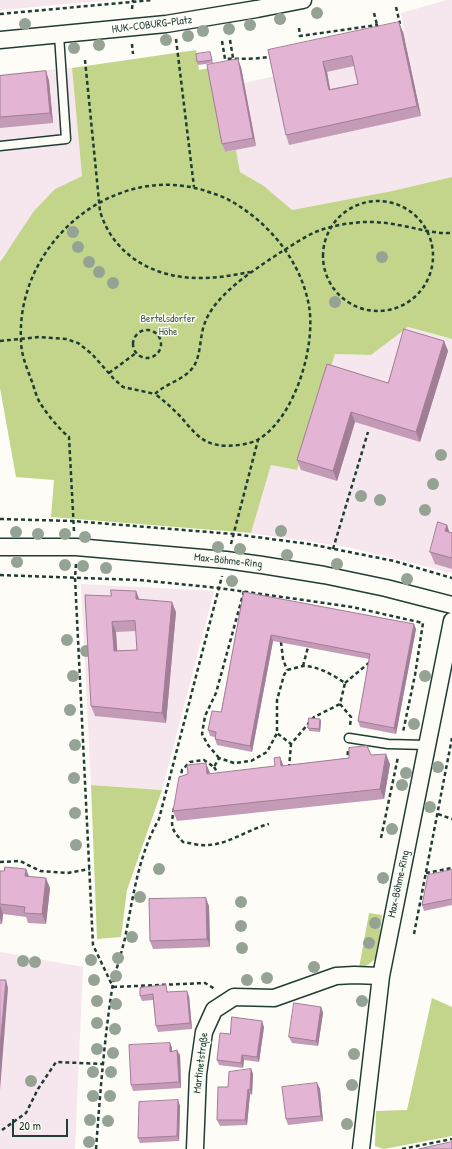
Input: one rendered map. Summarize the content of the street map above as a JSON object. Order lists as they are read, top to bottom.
{
  "streets": {
    "street": ["HUK-COBURG-Platz", "Max-Böhme-Ring", "Martinetstraße"]
  },
  "parks": ["Bertelsdorfer Höhe"],
  "scale_bar": "20 m"
}
